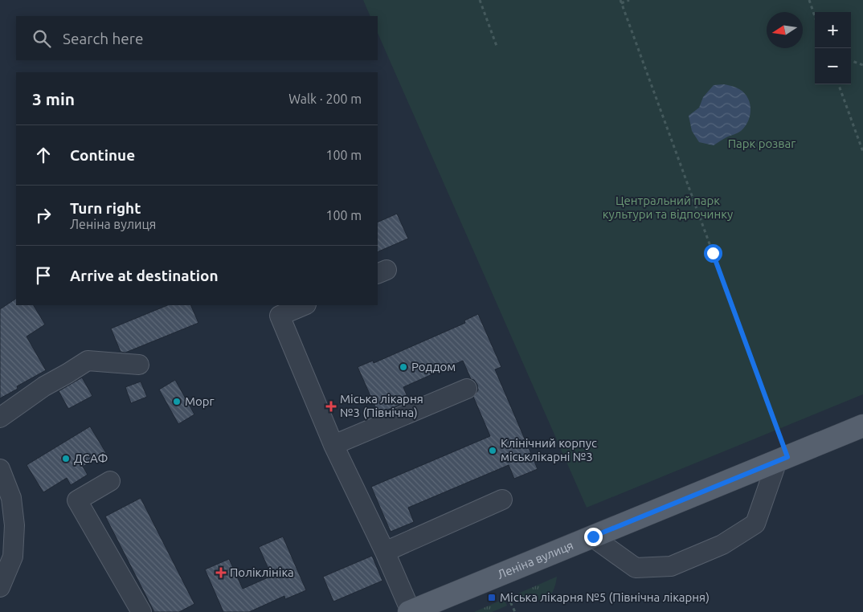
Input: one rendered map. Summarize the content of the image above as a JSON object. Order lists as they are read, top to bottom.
{
  "streets": {
    "main road": ["Леніна вулиця"]
  },
  "parks": ["Парк розваг", "Центральний парк культури та відпочинку"],
  "places": {
    "other": [
      "Роддом",
      "Морг",
      "Клінічний корпус міськлікарні №3",
      "ДСАФ"
    ],
    "health": ["Міська лікарня №3 (Північна)", "Поліклініка"],
    "transit": ["Міська лікарня №5 (Північна лікарня)"]
  },
  "north": "left",
  "page": {
    "map_buttons": ["+", "−"],
    "search": "Search here",
    "heading": ["3 min", "Walk · 200 m"],
    "list": [
      ["Continue", "100 m"],
      ["Turn right", "Леніна вулиця", "100 m"],
      "Arrive at destination"
    ]
  }
}
